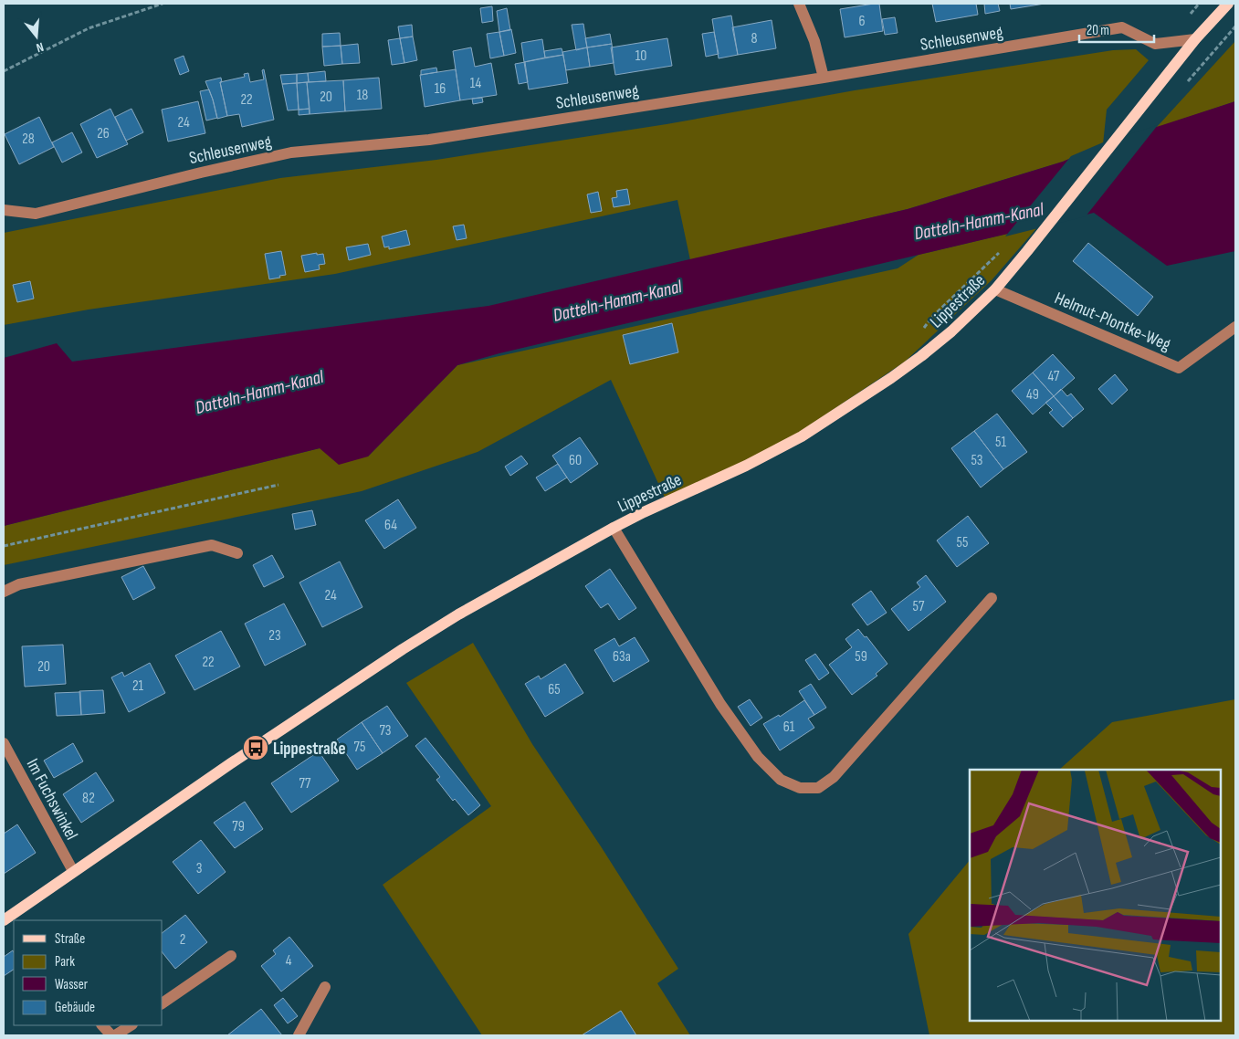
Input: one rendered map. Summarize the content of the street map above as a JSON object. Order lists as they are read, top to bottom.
{
  "streets": {
    "main road": ["Lippestraße"],
    "street": ["Schleusenweg", "Helmut-Plontke-Weg", "Im Fuchswinkel"]
  },
  "crossings": [
    ["Schleusenweg", "Lippestraße"],
    ["Lippestraße", "Helmut-Plontke-Weg"],
    ["Lippestraße", "Im Fuchswinkel"]
  ],
  "water": ["Datteln-Hamm-Kanal"],
  "places": {
    "bus stop": ["Lippestraße"]
  },
  "house_numbers": [
    "6",
    "8",
    "10",
    "14",
    "16",
    "18",
    "20",
    "22",
    "24",
    "26",
    "28",
    "47",
    "49",
    "51",
    "60",
    "53",
    "64",
    "55",
    "24",
    "57",
    "23",
    "63a",
    "59",
    "22",
    "20",
    "21",
    "65",
    "61",
    "73",
    "75",
    "77",
    "82",
    "79",
    "3",
    "2",
    "4"
  ],
  "legend": [
    "Straße",
    "Park",
    "Wasser",
    "Gebäude"
  ],
  "scale_bar": "20 m",
  "north": "bottom"
}
